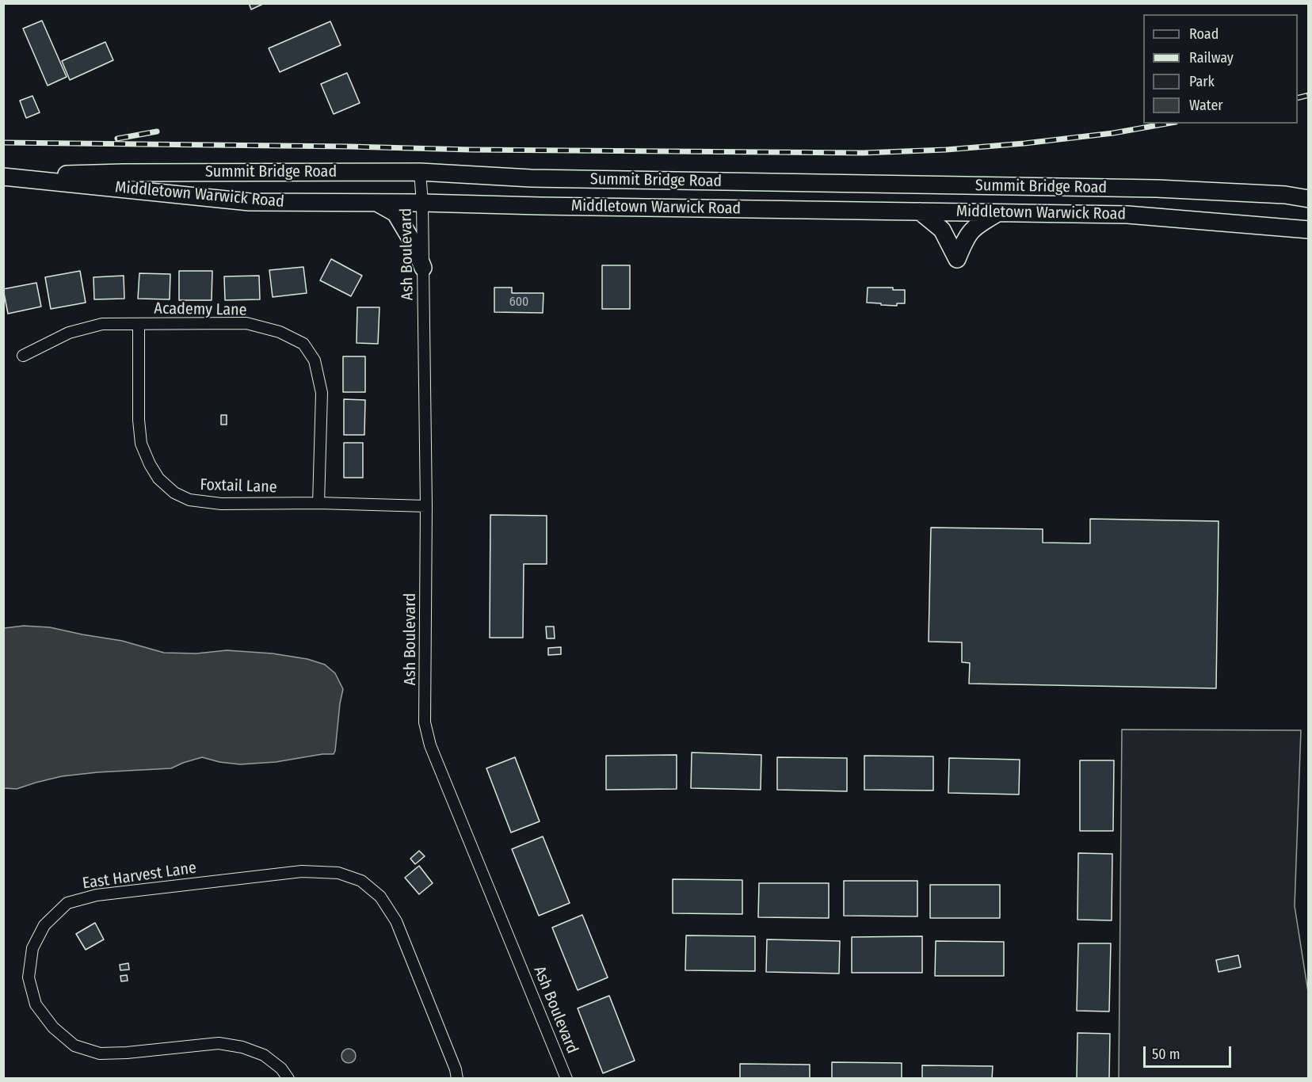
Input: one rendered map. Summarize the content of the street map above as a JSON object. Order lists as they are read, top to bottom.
{
  "streets": {
    "main road": ["Summit Bridge Road", "Middletown Warwick Road"],
    "street": [
      "Ash Boulevard",
      "Academy Lane",
      "Foxtail Lane",
      "East Harvest Lane"
    ]
  },
  "crossings": [
    ["Summit Bridge Road", "Middletown Warwick Road"],
    ["Summit Bridge Road", "Ash Boulevard"],
    ["Middletown Warwick Road", "Ash Boulevard"],
    ["Ash Boulevard", "Foxtail Lane"],
    ["Academy Lane", "Foxtail Lane"]
  ],
  "house_numbers": ["600"],
  "legend": [
    "Road",
    "Railway",
    "Park",
    "Water"
  ],
  "scale_bar": "50 m"
}
